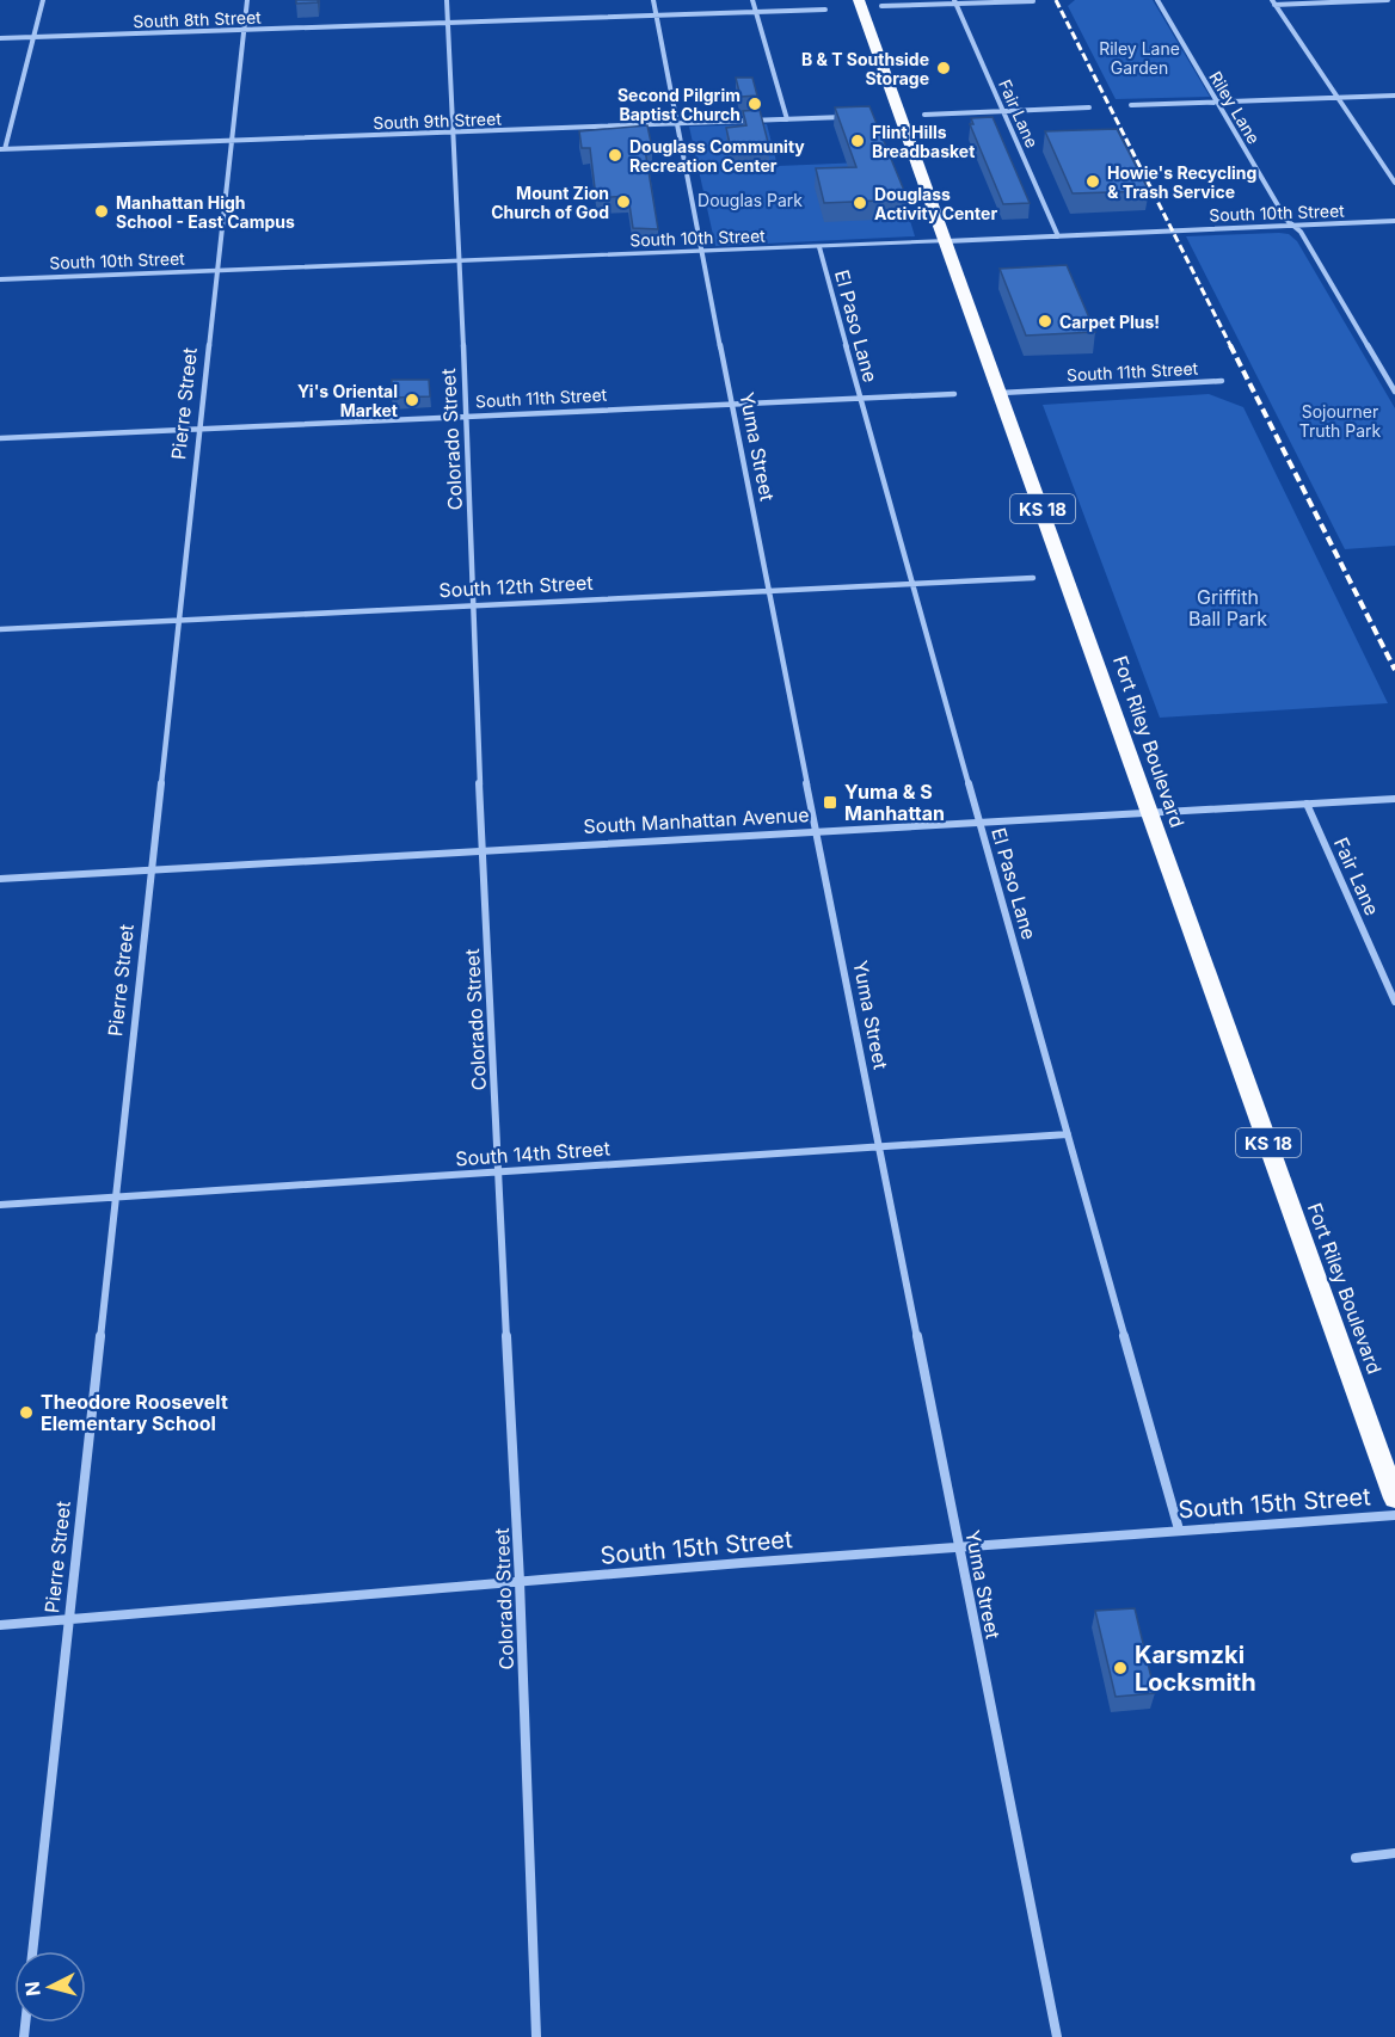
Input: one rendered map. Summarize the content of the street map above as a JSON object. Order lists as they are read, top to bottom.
{
  "streets": {
    "highway": ["KS 18", "Fort Riley Boulevard"],
    "street": [
      "South 8th Street",
      "Riley Lane",
      "Fair Lane",
      "South 9th Street",
      "South 10th Street",
      "El Paso Lane",
      "South 11th Street",
      "Pierre Street",
      "Colorado Street",
      "Yuma Street",
      "South 12th Street",
      "South Manhattan Avenue",
      "South 14th Street",
      "South 15th Street"
    ]
  },
  "crossings": [
    ["South 8th Street", "Pierre Street"],
    ["South 8th Street", "Colorado Street"],
    ["South 8th Street", "Yuma Street"],
    ["Riley Lane", "South 10th Street"],
    ["Fair Lane", "South 10th Street"],
    ["Fair Lane", "South Manhattan Avenue"],
    ["South 9th Street", "Pierre Street"],
    ["South 9th Street", "Colorado Street"],
    ["South 9th Street", "Yuma Street"],
    ["South 10th Street", "El Paso Lane"],
    ["South 10th Street", "Pierre Street"],
    ["South 10th Street", "Colorado Street"],
    ["South 10th Street", "Yuma Street"],
    ["South 10th Street", "Fort Riley Boulevard"],
    ["El Paso Lane", "South 11th Street"],
    ["El Paso Lane", "South 12th Street"],
    ["El Paso Lane", "South Manhattan Avenue"],
    ["El Paso Lane", "South 14th Street"],
    ["El Paso Lane", "South 15th Street"],
    ["South 11th Street", "Pierre Street"],
    ["South 11th Street", "Colorado Street"],
    ["South 11th Street", "Yuma Street"],
    ["South 11th Street", "Fort Riley Boulevard"],
    ["Pierre Street", "South 12th Street"],
    ["Pierre Street", "South Manhattan Avenue"],
    ["Pierre Street", "South 14th Street"],
    ["Pierre Street", "South 15th Street"],
    ["Colorado Street", "South 12th Street"],
    ["Colorado Street", "South Manhattan Avenue"],
    ["Colorado Street", "South 14th Street"],
    ["Colorado Street", "South 15th Street"],
    ["Yuma Street", "South 12th Street"],
    ["Yuma Street", "South Manhattan Avenue"],
    ["Yuma Street", "South 14th Street"],
    ["Yuma Street", "South 15th Street"],
    ["Fort Riley Boulevard", "South Manhattan Avenue"]
  ],
  "parks": [
    "Riley Lane Garden",
    "Douglas Park",
    "Sojourner Truth Park",
    "Griffith Ball Park"
  ],
  "places": {
    "other": [
      "B & T Southside Storage",
      "Second Pilgrim Baptist Church",
      "Flint Hills Breadbasket",
      "Douglass Community Recreation Center",
      "Howie's Recycling & Trash Service",
      "Mount Zion Church of God",
      "Douglass Activity Center",
      "Manhattan High School - East Campus",
      "Carpet Plus!",
      "Yi's Oriental Market",
      "Theodore Roosevelt Elementary School",
      "Karsmzki Locksmith"
    ],
    "transit": ["Yuma & S Manhattan"]
  },
  "north": "left"
}
